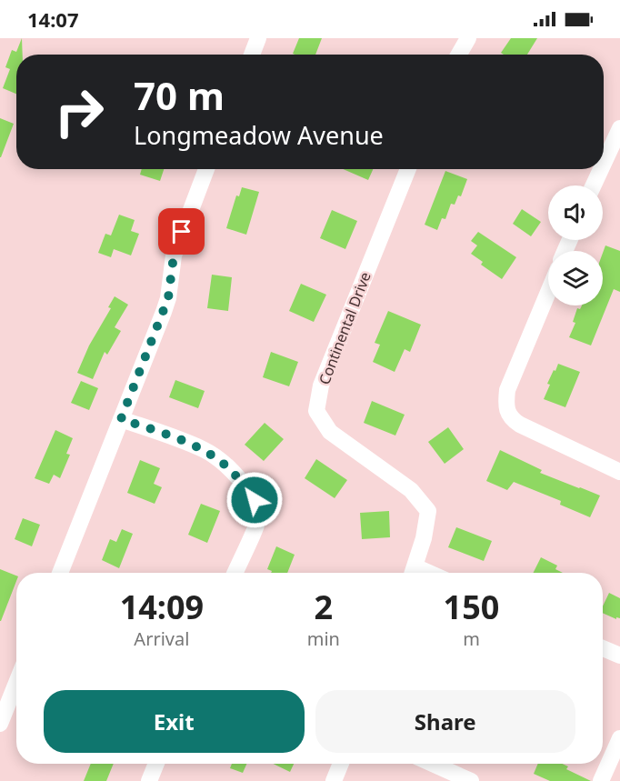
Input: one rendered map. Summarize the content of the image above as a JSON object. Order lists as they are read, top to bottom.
{
  "streets": {
    "street": ["Continental Drive"]
  },
  "page": {
    "status": "14:07",
    "turn": ["70 m", "Longmeadow Avenue"],
    "eta": [
      "14:09",
      "Arrival",
      "2",
      "min",
      "150",
      "m"
    ],
    "buttons": ["Exit", "Share"]
  }
}
